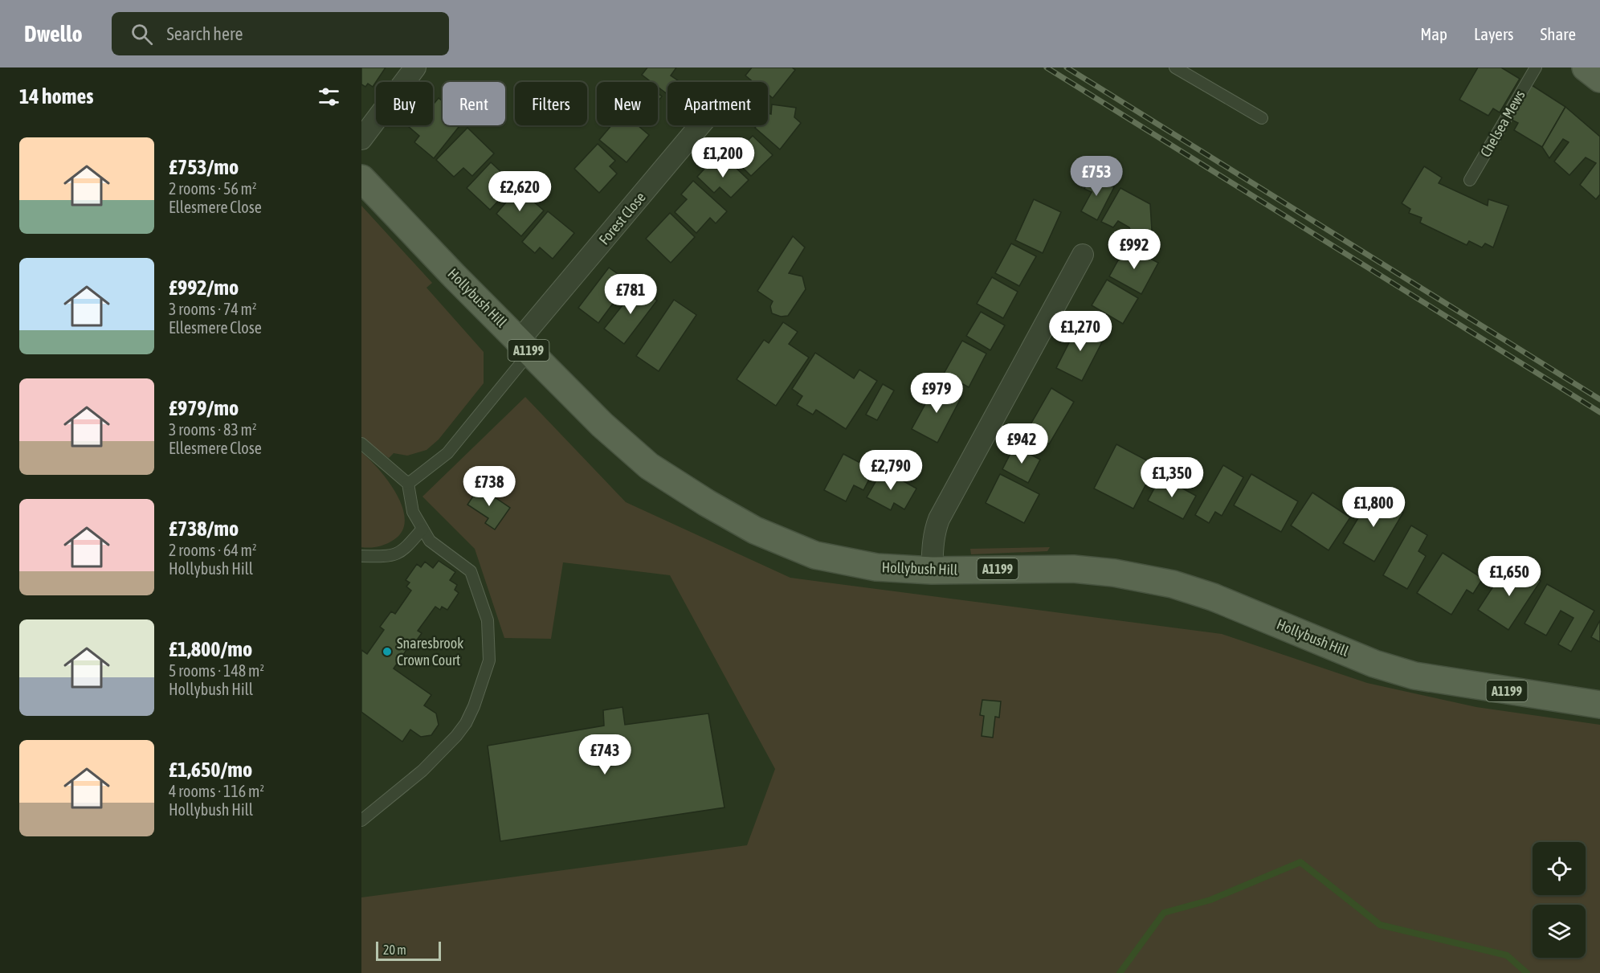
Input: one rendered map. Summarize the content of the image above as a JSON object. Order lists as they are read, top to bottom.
{
  "streets": {
    "main road": ["Hollybush Hill", "A1199"],
    "street": ["Forest Close"],
    "lane": ["Chelsea Mews"]
  },
  "crossings": [
    ["Forest Close", "Hollybush Hill"]
  ],
  "places": ["Snaresbrook Crown Court"],
  "scale_bar": "20 m",
  "page": {
    "header": "Dwello",
    "search": "Search here",
    "nav": ["Map", "Layers", "Share"],
    "heading": "14 homes",
    "chip": [
      "Buy",
      "Rent",
      "Filters",
      "New",
      "Apartment"
    ],
    "list": [
      {
        "name": "£753/mo",
        "note": "2 rooms · 56 m² · Ellesmere Close"
      },
      {
        "name": "£992/mo",
        "note": "3 rooms · 74 m² · Ellesmere Close"
      },
      {
        "name": "£979/mo",
        "note": "3 rooms · 83 m² · Ellesmere Close"
      },
      {
        "name": "£738/mo",
        "note": "2 rooms · 64 m² · Hollybush Hill"
      },
      {
        "name": "£1,800/mo",
        "note": "5 rooms · 148 m² · Hollybush Hill"
      },
      {
        "name": "£1,650/mo",
        "note": "4 rooms · 116 m² · Hollybush Hill"
      }
    ],
    "price": [
      "£1,200",
      "£753",
      "£2,620",
      "£992",
      "£781",
      "£1,270",
      "£979",
      "£942",
      "£2,790",
      "£1,350",
      "£738",
      "£1,800",
      "£1,650",
      "£743"
    ],
    "scale": "20 m"
  }
}
